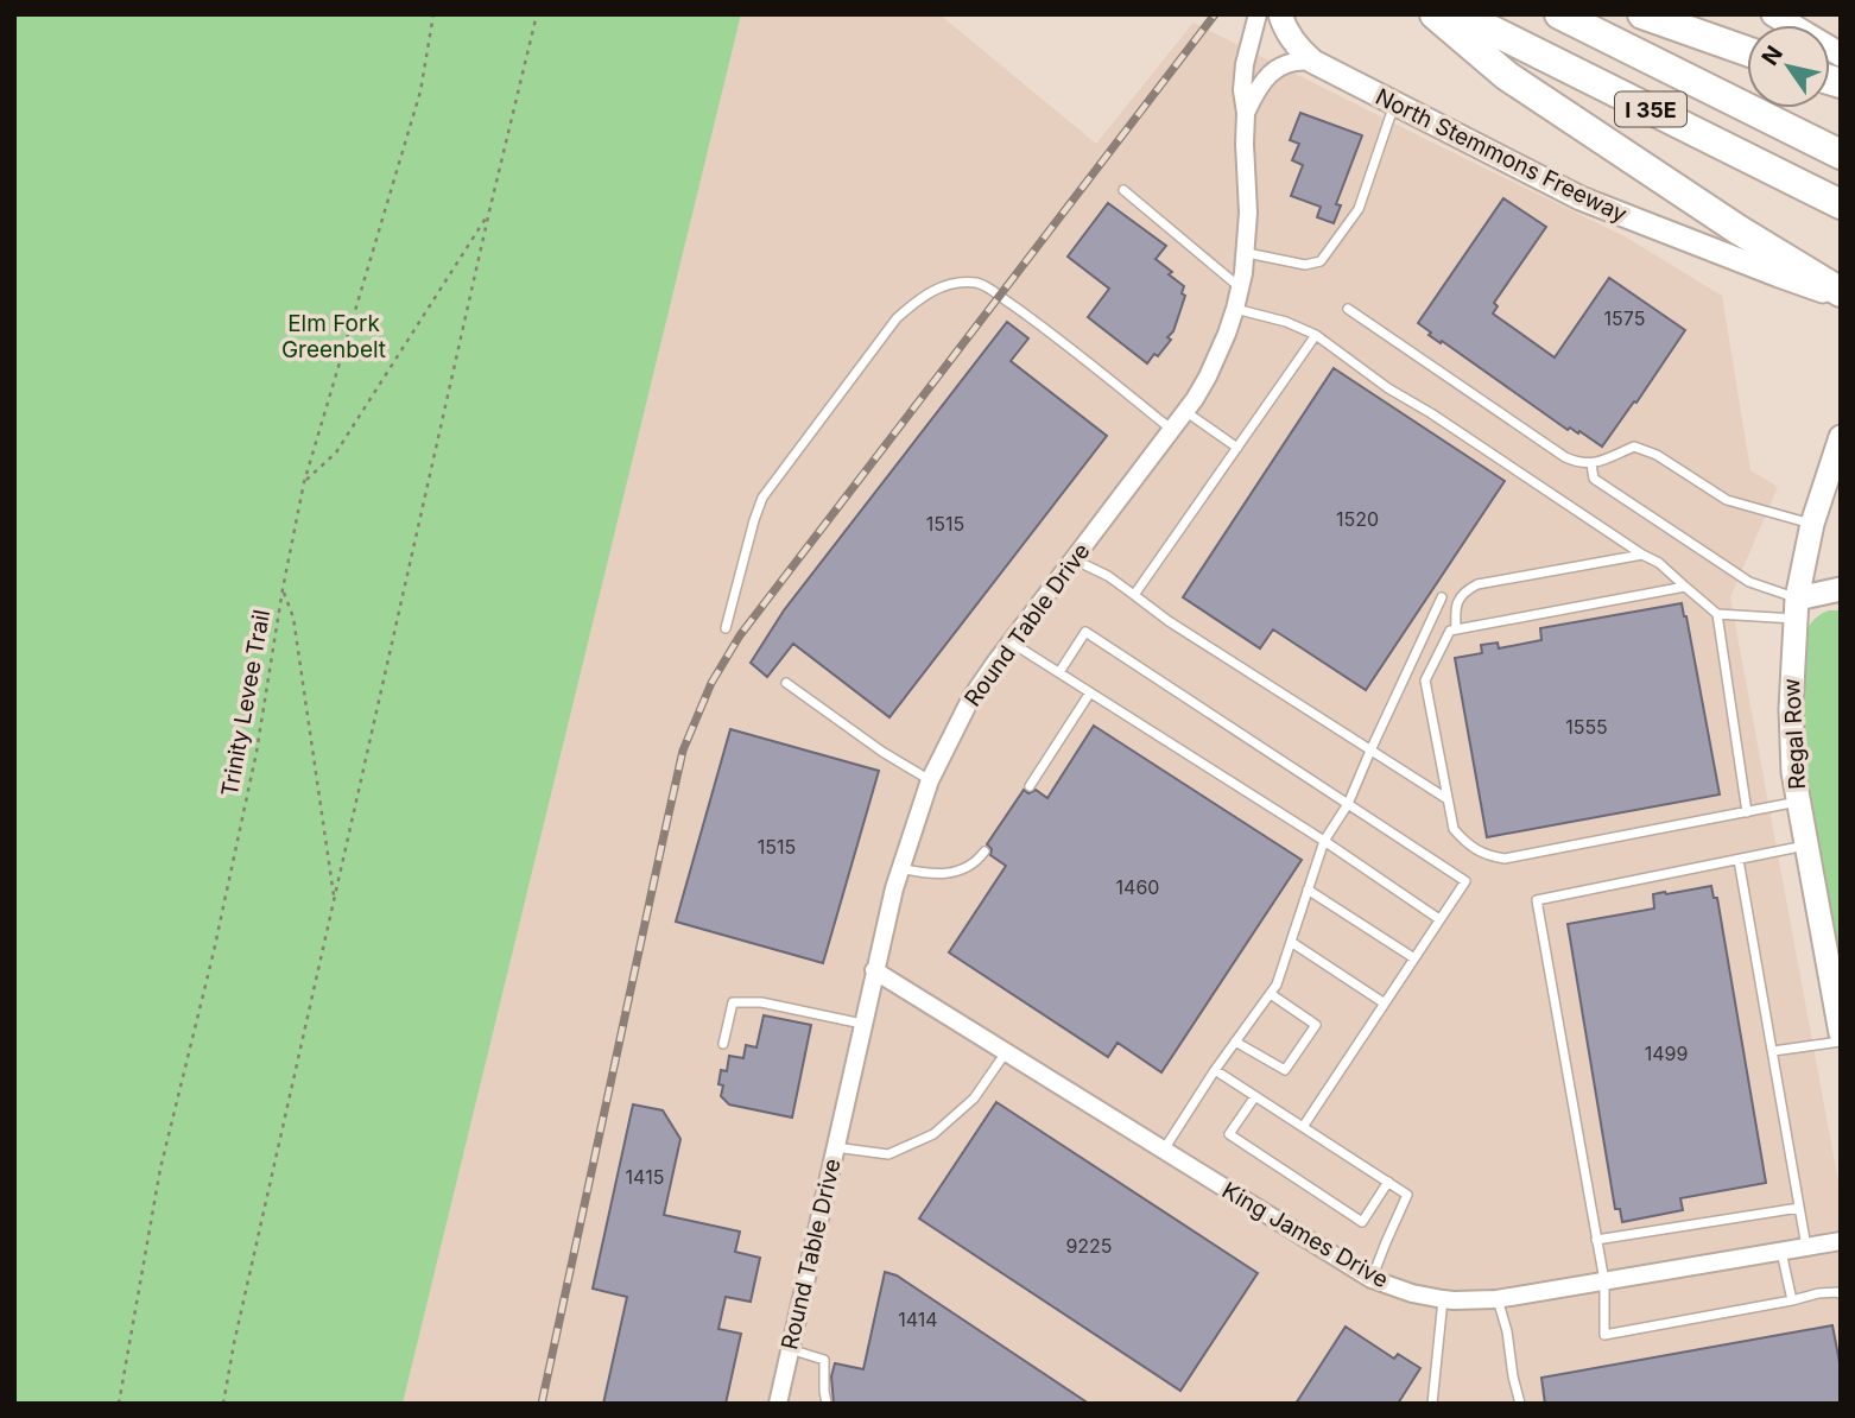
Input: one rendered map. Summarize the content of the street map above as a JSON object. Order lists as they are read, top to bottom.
{
  "streets": {
    "highway": ["I 35E"],
    "main road": ["North Stemmons Freeway", "Regal Row"],
    "street": ["Round Table Drive", "King James Drive"],
    "path": ["Trinity Levee Trail"]
  },
  "crossings": [
    ["North Stemmons Freeway", "Round Table Drive"],
    ["Round Table Drive", "King James Drive"]
  ],
  "parks": ["Elm Fork Greenbelt"],
  "house_numbers": [
    "1575",
    "1520",
    "1515",
    "1555",
    "1515",
    "1460",
    "1499",
    "1415",
    "9225",
    "1414"
  ],
  "north": "top left"
}
